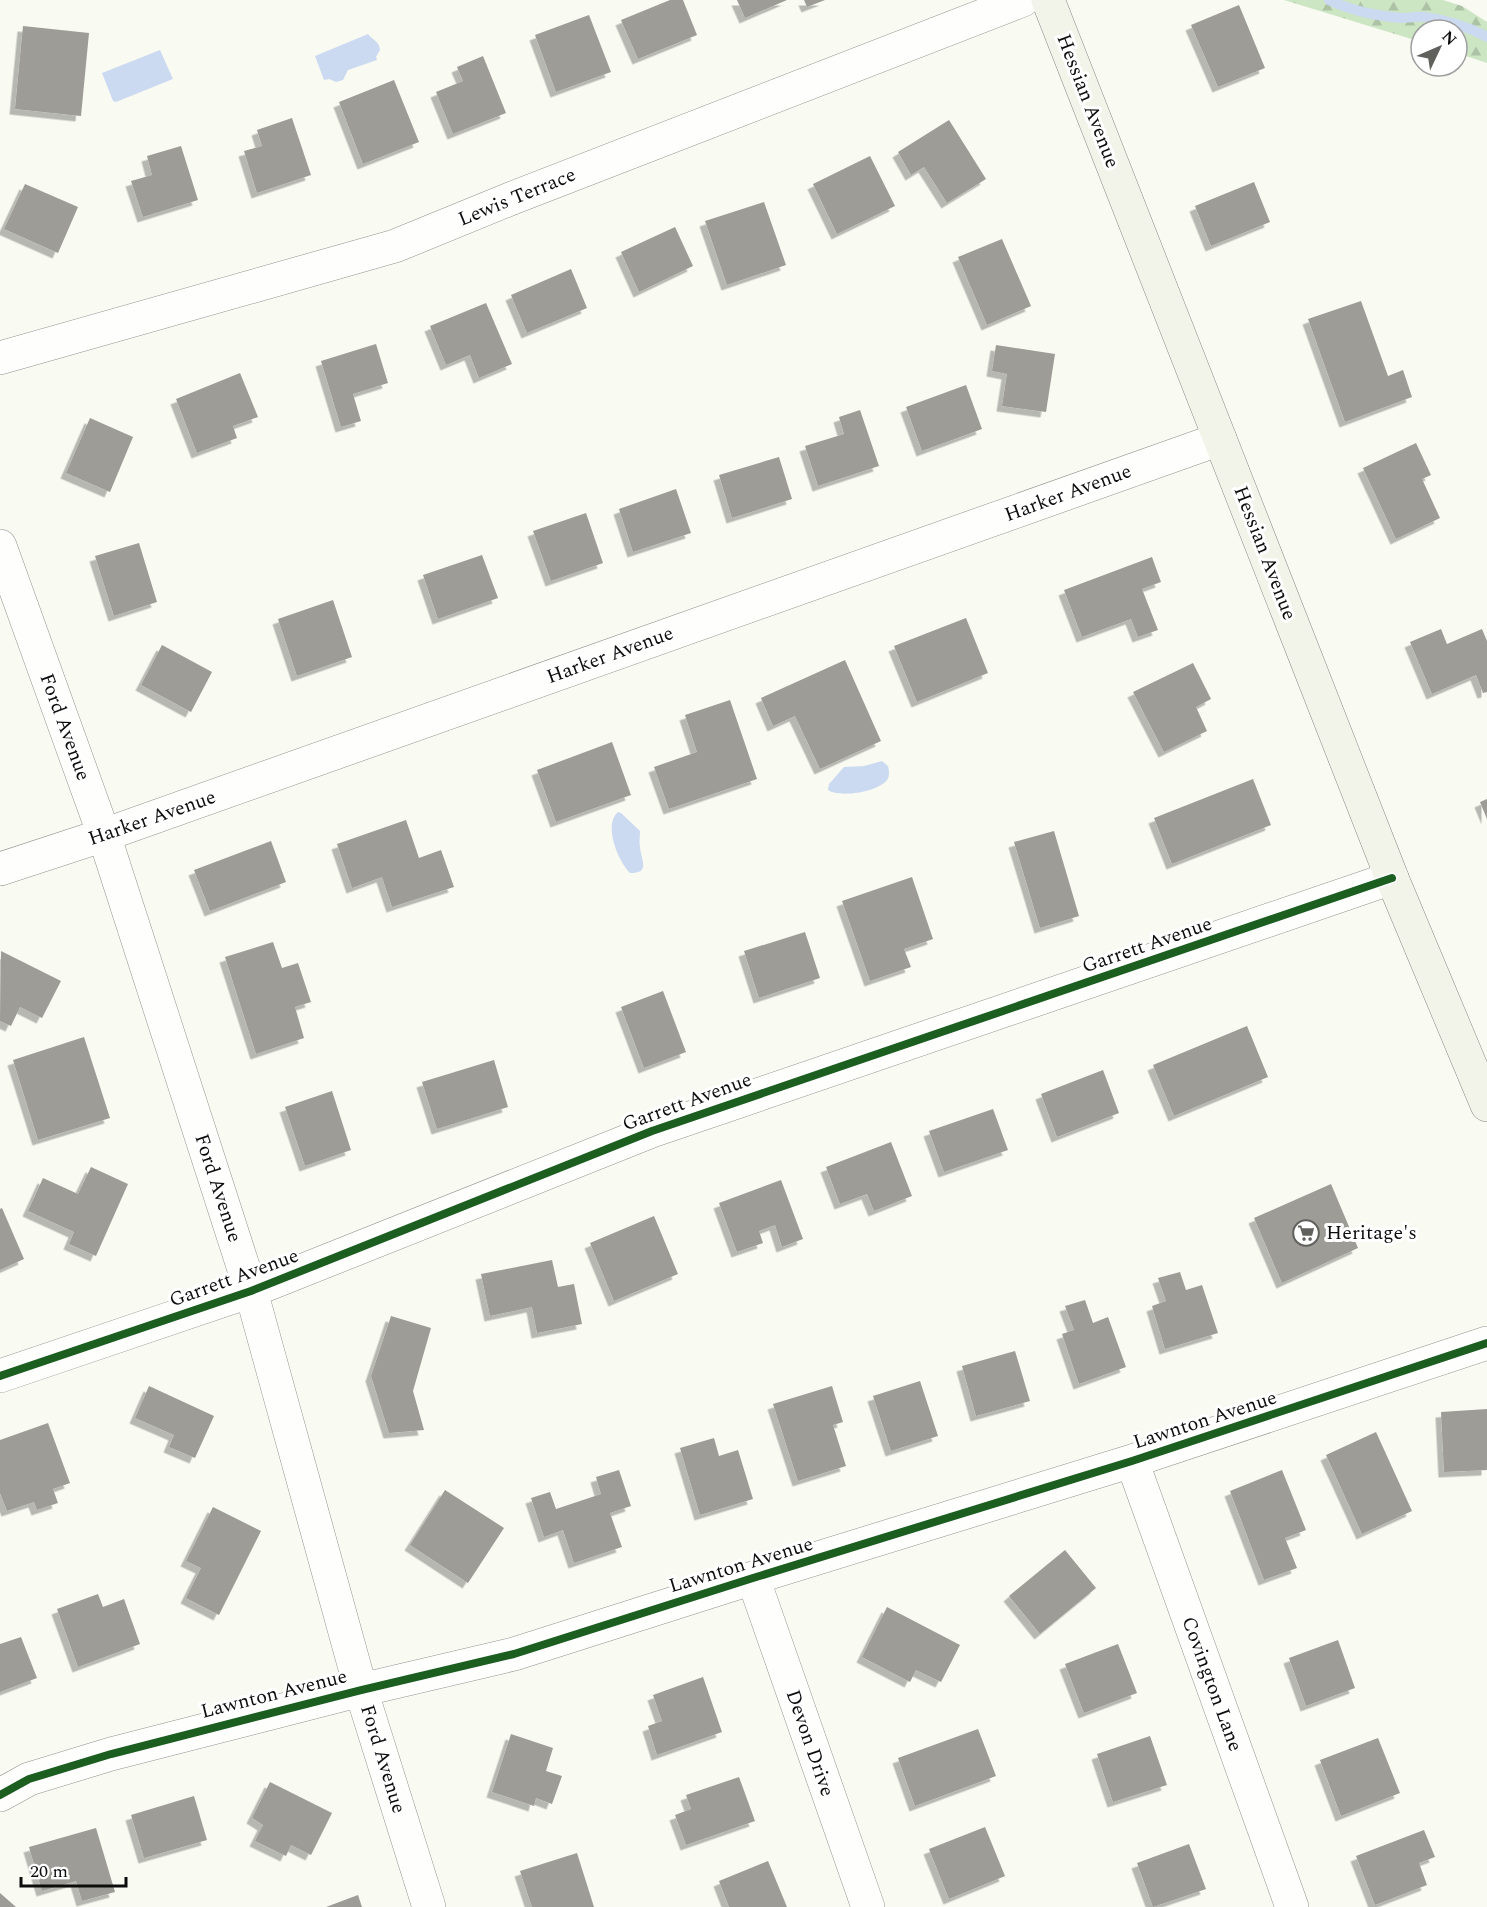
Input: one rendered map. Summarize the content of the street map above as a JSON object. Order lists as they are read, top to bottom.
{
  "streets": {
    "main road": ["Hessian Avenue"],
    "street": [
      "Lewis Terrace",
      "Harker Avenue",
      "Ford Avenue",
      "Garrett Avenue",
      "Lawnton Avenue",
      "Covington Lane",
      "Devon Drive"
    ]
  },
  "crossings": [
    ["Hessian Avenue", "Harker Avenue"],
    ["Hessian Avenue", "Garrett Avenue"],
    ["Harker Avenue", "Ford Avenue"],
    ["Ford Avenue", "Garrett Avenue"],
    ["Ford Avenue", "Lawnton Avenue"],
    ["Lawnton Avenue", "Covington Lane"],
    ["Lawnton Avenue", "Devon Drive"]
  ],
  "places": {
    "supermarket": ["Heritage's"]
  },
  "scale_bar": "20 m",
  "north": "top right"
}
